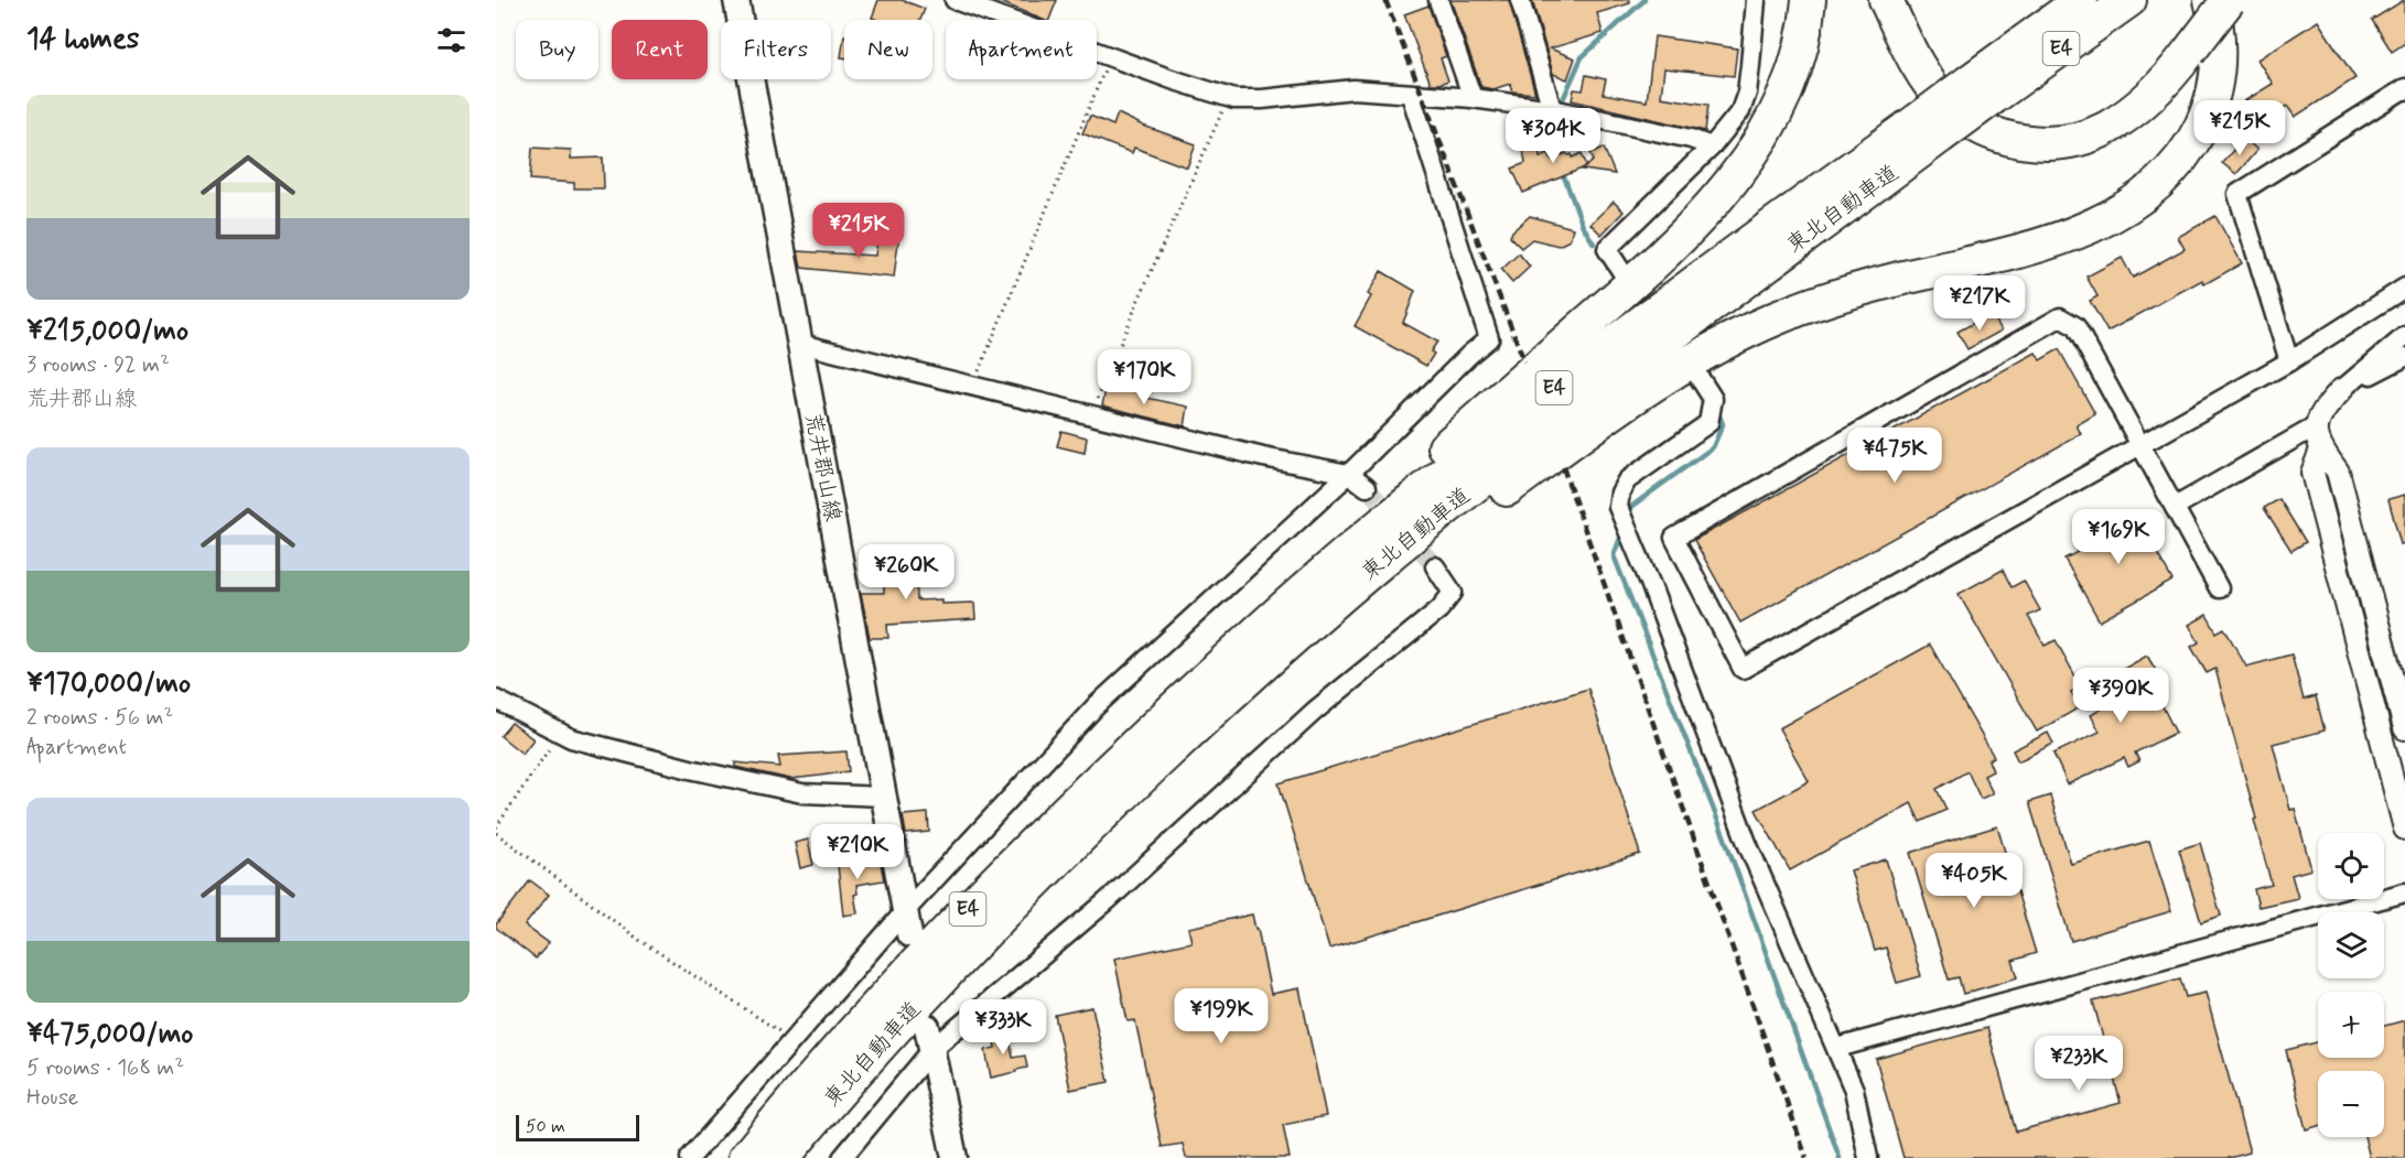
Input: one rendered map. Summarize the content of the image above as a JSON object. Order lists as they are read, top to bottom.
{
  "streets": {
    "highway": ["E4", "東北自動車道"],
    "main road": ["荒井郡山線"]
  },
  "scale_bar": "50 m",
  "page": {
    "heading": "14 homes",
    "chip": [
      "Buy",
      "Rent",
      "Filters",
      "New",
      "Apartment"
    ],
    "list": [
      {
        "name": "¥215,000/mo",
        "note": "3 rooms · 92 m² · 荒井郡山線"
      },
      {
        "name": "¥170,000/mo",
        "note": "2 rooms · 56 m² · Apartment"
      },
      {
        "name": "¥475,000/mo",
        "note": "5 rooms · 168 m² · House"
      }
    ],
    "price": [
      "¥215K",
      "¥304K",
      "¥215K",
      "¥217K",
      "¥170K",
      "¥475K",
      "¥169K",
      "¥260K",
      "¥390K",
      "¥210K",
      "¥405K",
      "¥199K",
      "¥333K",
      "¥233K"
    ],
    "map_buttons": ["+", "−"],
    "scale": "50 m"
  }
}
